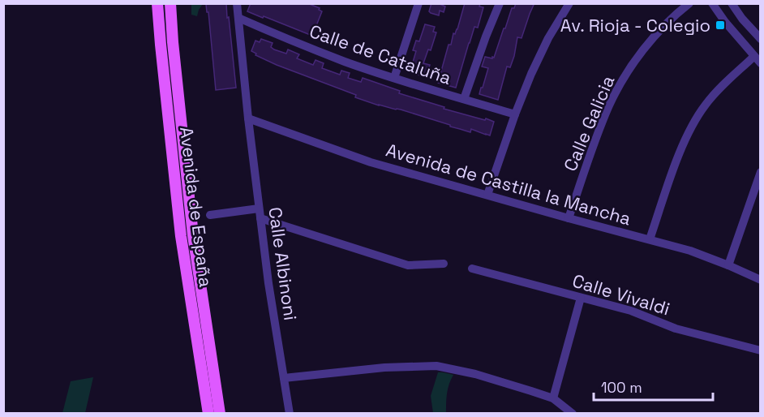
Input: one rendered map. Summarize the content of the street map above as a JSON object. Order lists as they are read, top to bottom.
{
  "streets": {
    "main road": ["Avenida de España"],
    "street": [
      "Calle de Cataluña",
      "Calle Galicia",
      "Avenida de Castilla la Mancha",
      "Calle Albinoni",
      "Calle Vivaldi"
    ]
  },
  "crossings": [
    ["Calle de Cataluña", "Calle Albinoni"],
    ["Calle Galicia", "Avenida de Castilla la Mancha"],
    ["Avenida de Castilla la Mancha", "Calle Albinoni"]
  ],
  "places": {
    "transit": ["Av. Rioja - Colegio"]
  },
  "scale_bar": "100 m"
}
